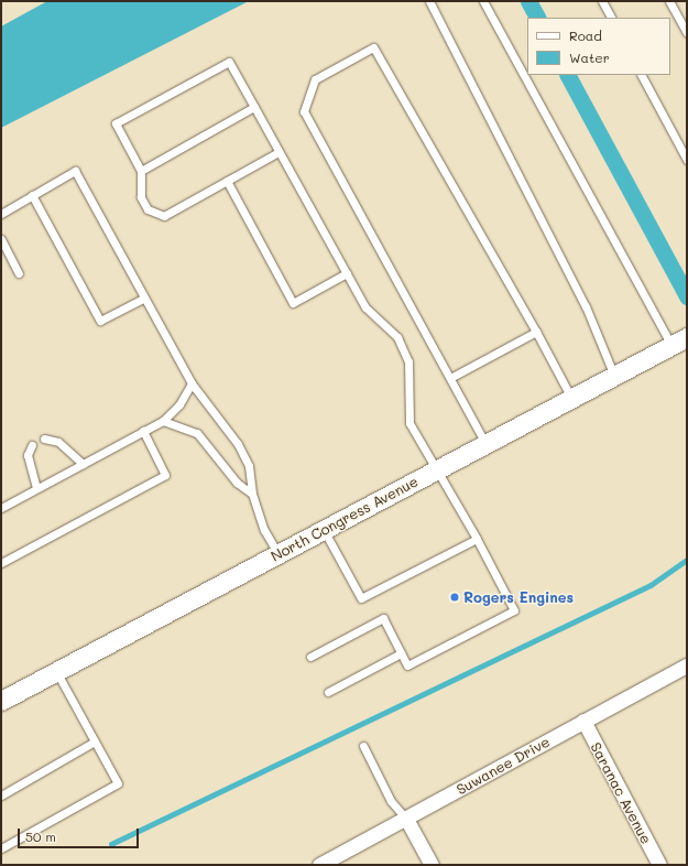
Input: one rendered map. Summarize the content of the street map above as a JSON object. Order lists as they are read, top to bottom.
{
  "streets": {
    "street": ["North Congress Avenue", "Suwanee Drive", "Saranac Avenue"]
  },
  "crossings": [
    ["Suwanee Drive", "Saranac Avenue"]
  ],
  "places": ["Rogers Engines"],
  "legend": ["Road", "Water"],
  "scale_bar": "50 m"
}
